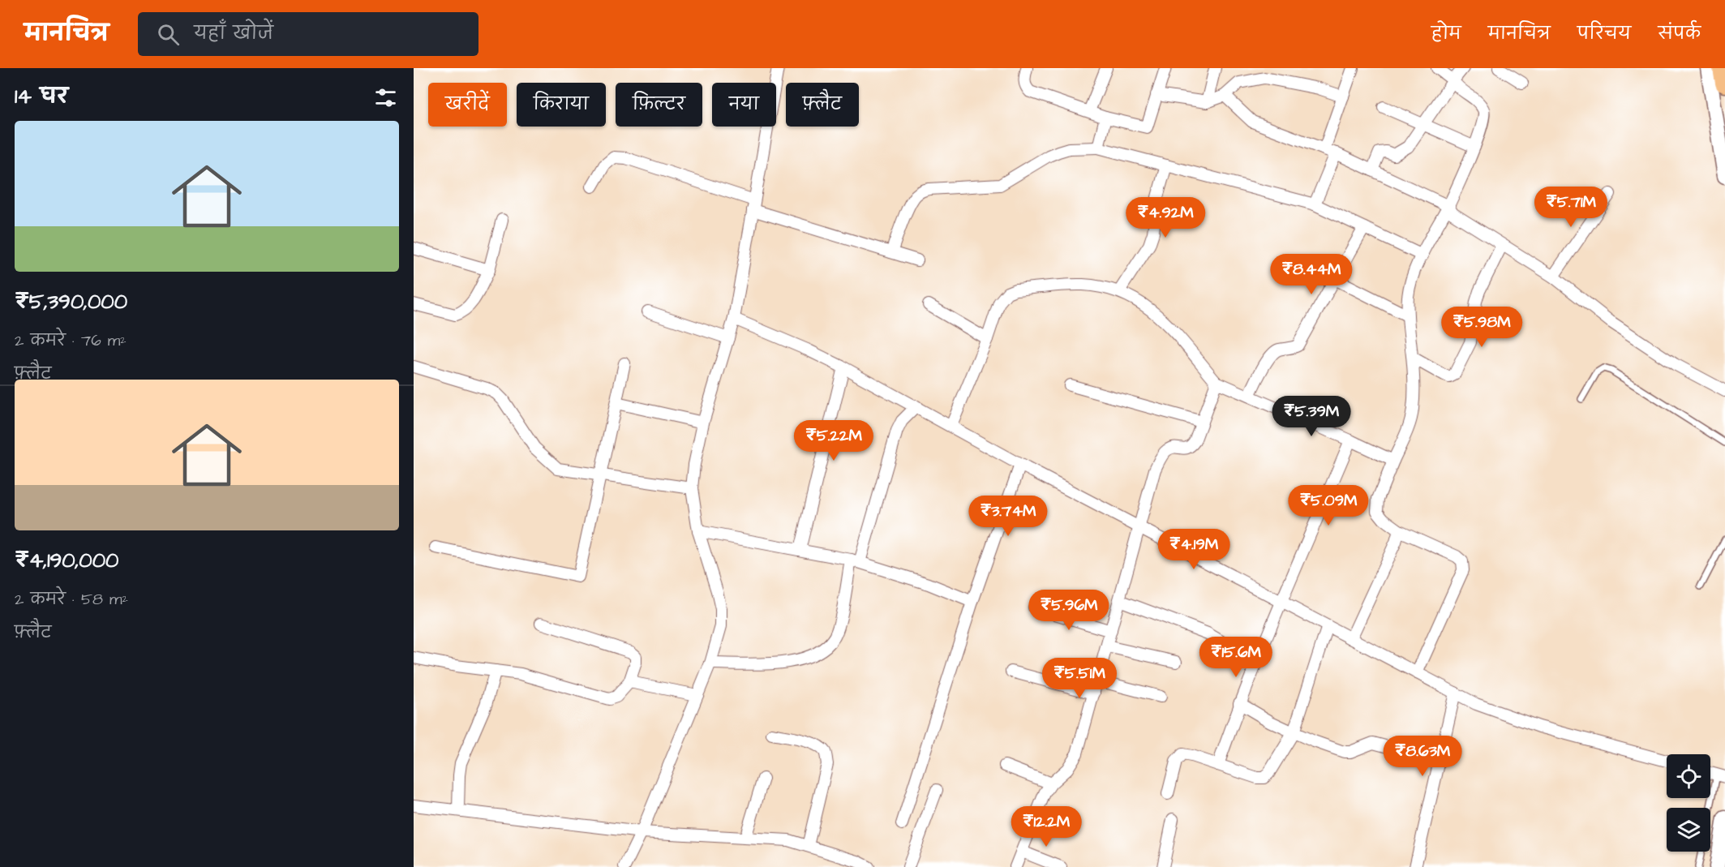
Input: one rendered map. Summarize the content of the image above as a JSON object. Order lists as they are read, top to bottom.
{
  "page": {
    "header": "मानचित्र",
    "search": "यहाँ खोजें",
    "nav": [
      "होम",
      "मानचित्र",
      "परिचय",
      "संपर्क"
    ],
    "heading": "14 घर",
    "chip": [
      "खरीदें",
      "किराया",
      "फ़िल्टर",
      "नया",
      "फ़्लैट"
    ],
    "list": [
      {
        "name": "₹5,390,000",
        "note": "2 कमरे · 76 m² · फ़्लैट"
      },
      {
        "name": "₹4,190,000",
        "note": "2 कमरे · 58 m² · फ़्लैट"
      }
    ],
    "price": [
      "₹5.71M",
      "₹4.92M",
      "₹8.44M",
      "₹5.98M",
      "₹5.39M",
      "₹5.22M",
      "₹5.09M",
      "₹3.74M",
      "₹4.19M",
      "₹5.96M",
      "₹15.6M",
      "₹5.51M",
      "₹8.63M",
      "₹12.2M"
    ]
  }
}
